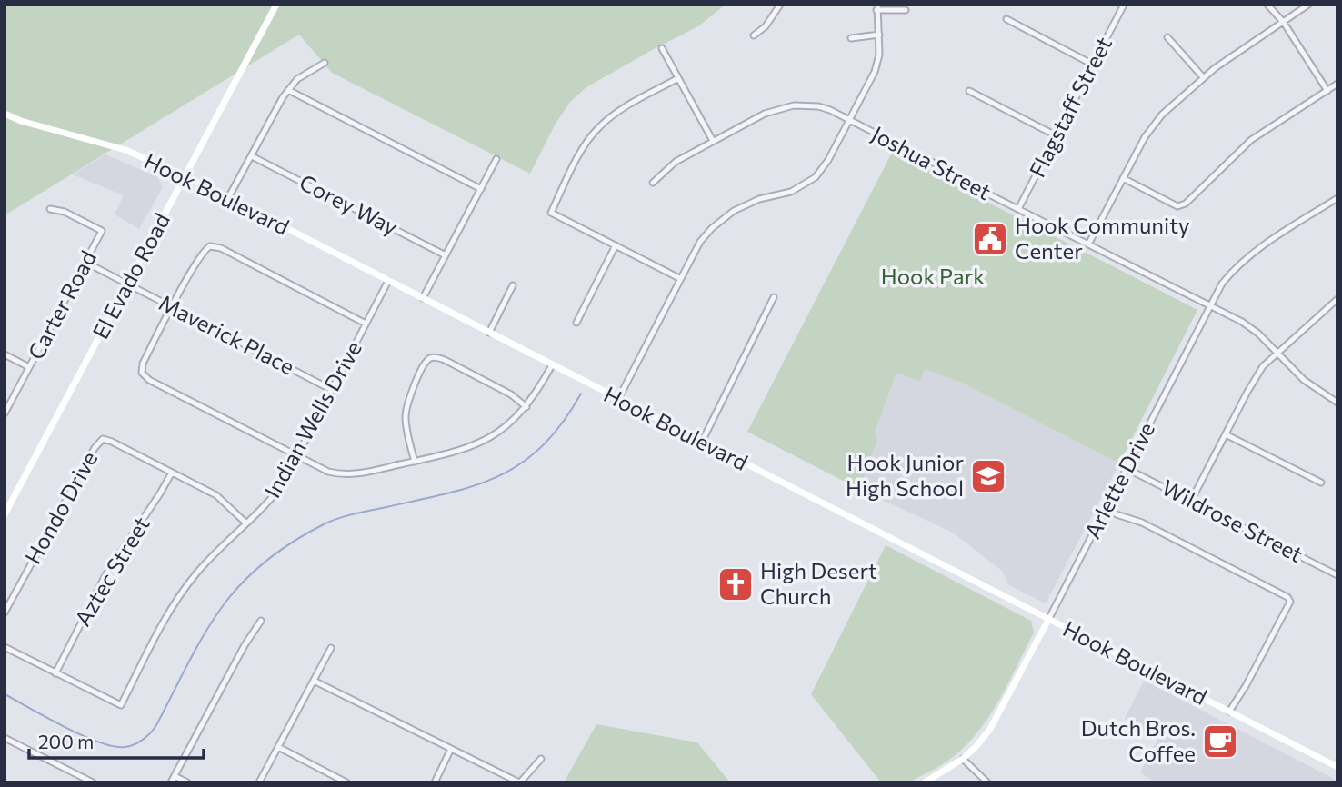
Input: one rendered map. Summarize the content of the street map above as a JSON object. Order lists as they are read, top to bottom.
{
  "streets": {
    "main road": ["Hook Boulevard", "El Evado Road", "Arlette Drive"],
    "street": [
      "Flagstaff Street",
      "Joshua Street",
      "Corey Way",
      "Carter Road",
      "Maverick Place",
      "Indian Wells Drive",
      "Hondo Drive",
      "Wildrose Street",
      "Aztec Street"
    ]
  },
  "crossings": [
    ["Flagstaff Street", "Joshua Street"],
    ["Joshua Street", "Arlette Drive"],
    ["Hook Boulevard", "El Evado Road"],
    ["Hook Boulevard", "Indian Wells Drive"],
    ["Hook Boulevard", "Arlette Drive"],
    ["El Evado Road", "Maverick Place"],
    ["Carter Road", "Maverick Place"],
    ["Maverick Place", "Indian Wells Drive"],
    ["Indian Wells Drive", "Aztec Street"],
    ["Arlette Drive", "Wildrose Street"],
    ["Hondo Drive", "Aztec Street"]
  ],
  "parks": ["Hook Park"],
  "places": {
    "public building": ["Hook Community Center"],
    "school or university": ["Hook Junior High School"],
    "church": ["High Desert Church"],
    "cafe": ["Dutch Bros. Coffee"]
  },
  "scale_bar": "200 m"
}
